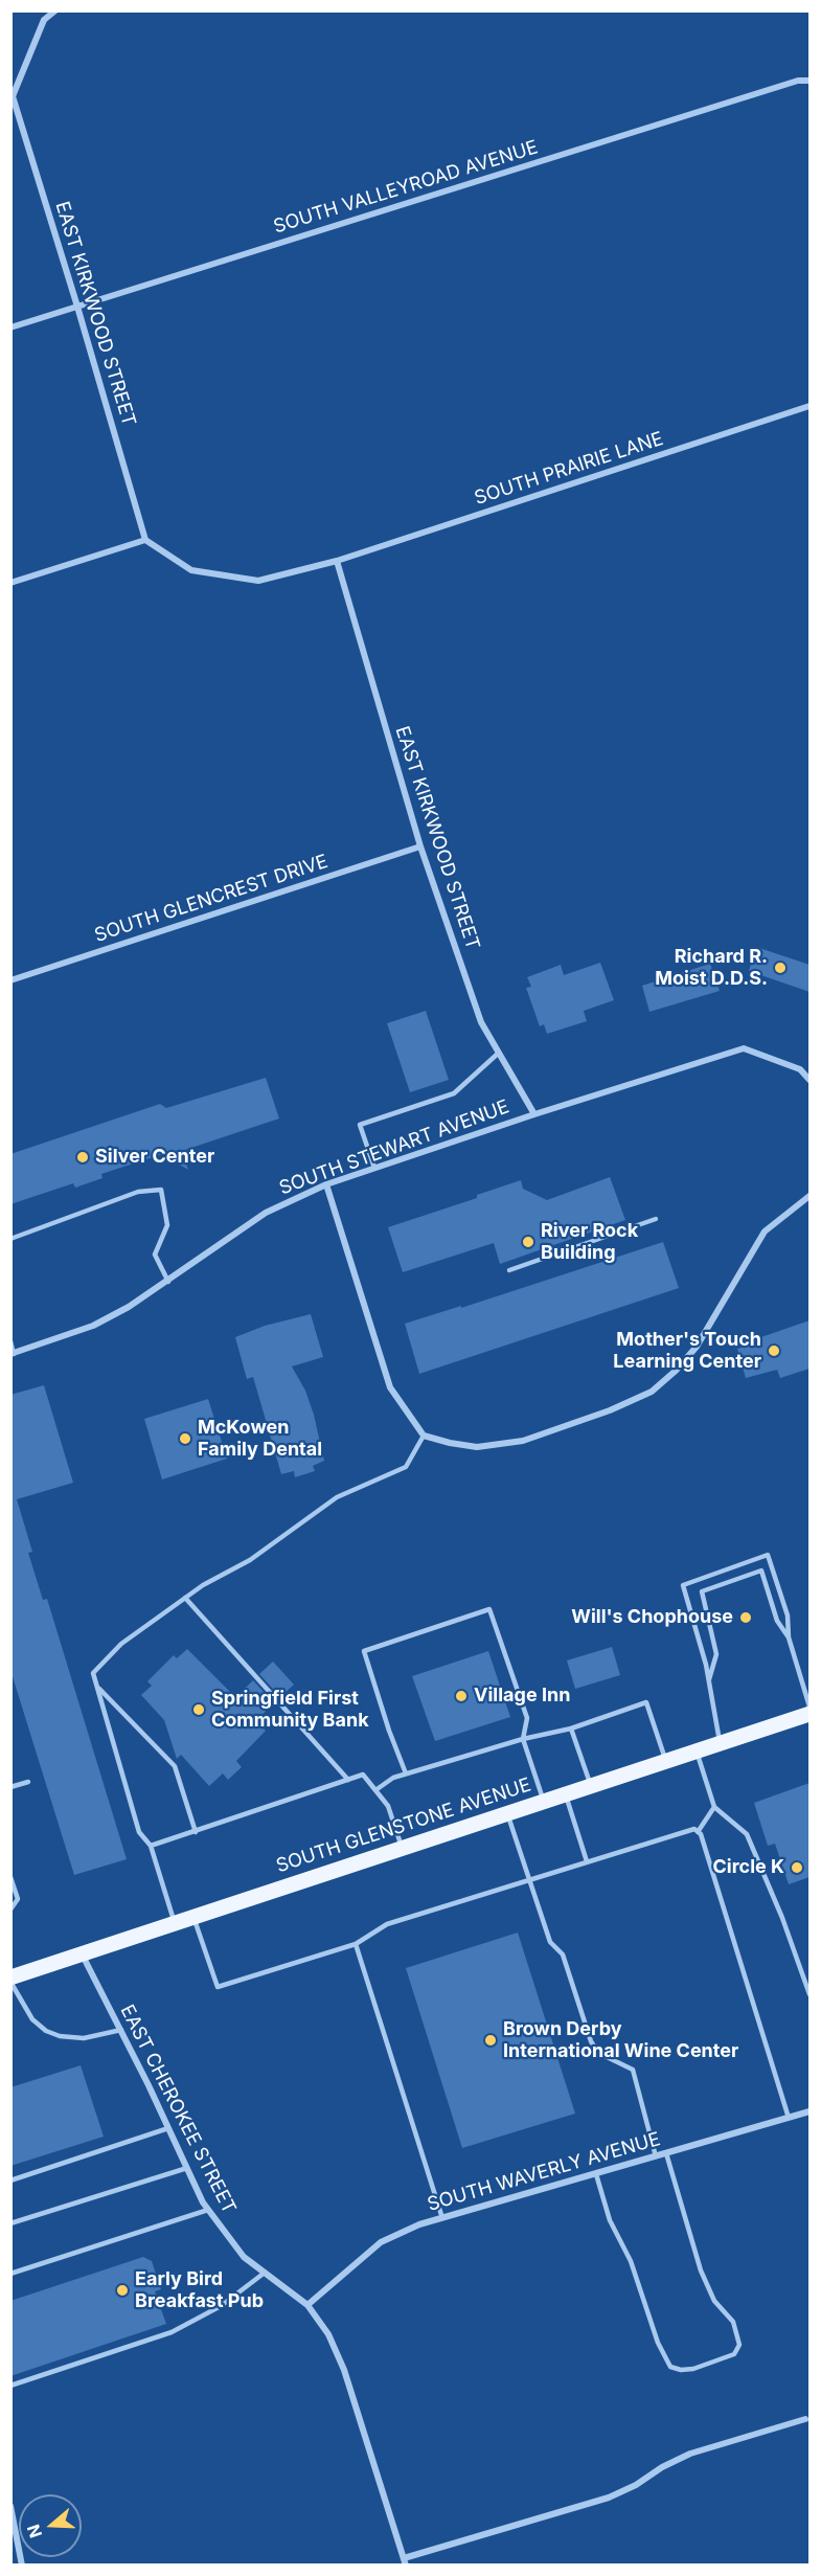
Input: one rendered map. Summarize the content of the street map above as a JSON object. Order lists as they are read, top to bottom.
{
  "streets": {
    "main road": ["SOUTH GLENSTONE AVENUE"],
    "street": [
      "SOUTH VALLEYROAD AVENUE",
      "EAST KIRKWOOD STREET",
      "SOUTH PRAIRIE LANE",
      "SOUTH GLENCREST DRIVE",
      "SOUTH STEWART AVENUE",
      "EAST CHEROKEE STREET",
      "SOUTH WAVERLY AVENUE"
    ]
  },
  "crossings": [
    ["SOUTH VALLEYROAD AVENUE", "EAST KIRKWOOD STREET"],
    ["EAST KIRKWOOD STREET", "SOUTH PRAIRIE LANE"],
    ["EAST KIRKWOOD STREET", "SOUTH GLENCREST DRIVE"],
    ["EAST KIRKWOOD STREET", "SOUTH STEWART AVENUE"],
    ["SOUTH GLENSTONE AVENUE", "EAST CHEROKEE STREET"],
    ["EAST CHEROKEE STREET", "SOUTH WAVERLY AVENUE"]
  ],
  "places": [
    "Richard R. Moist D.D.S.",
    "Silver Center",
    "River Rock Building",
    "Mother's Touch Learning Center",
    "McKowen Family Dental",
    "Will's Chophouse",
    "Village Inn",
    "Springfield First Community Bank",
    "Circle K",
    "Brown Derby International Wine Center",
    "Early Bird Breakfast Pub"
  ],
  "north": "left"
}
